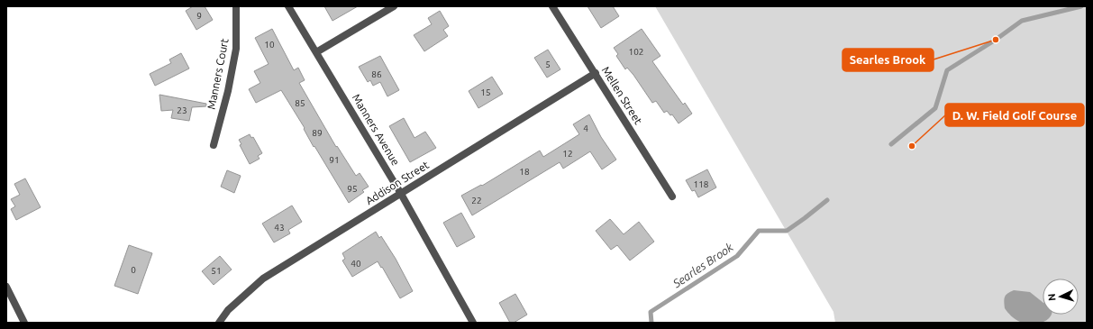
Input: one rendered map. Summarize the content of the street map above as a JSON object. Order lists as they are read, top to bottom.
{
  "streets": {
    "street": [
      "Manners Court",
      "Mellen Street",
      "Manners Avenue",
      "Addison Street"
    ]
  },
  "crossings": [
    ["Mellen Street", "Addison Street"],
    ["Manners Avenue", "Addison Street"]
  ],
  "water": ["Searles Brook"],
  "places": ["Searles Brook", "D. W. Field Golf Course"],
  "house_numbers": [
    "9",
    "10",
    "102",
    "5",
    "86",
    "15",
    "85",
    "23",
    "4",
    "89",
    "12",
    "91",
    "18",
    "118",
    "95",
    "22",
    "43",
    "40",
    "0",
    "51"
  ],
  "north": "left"
}
